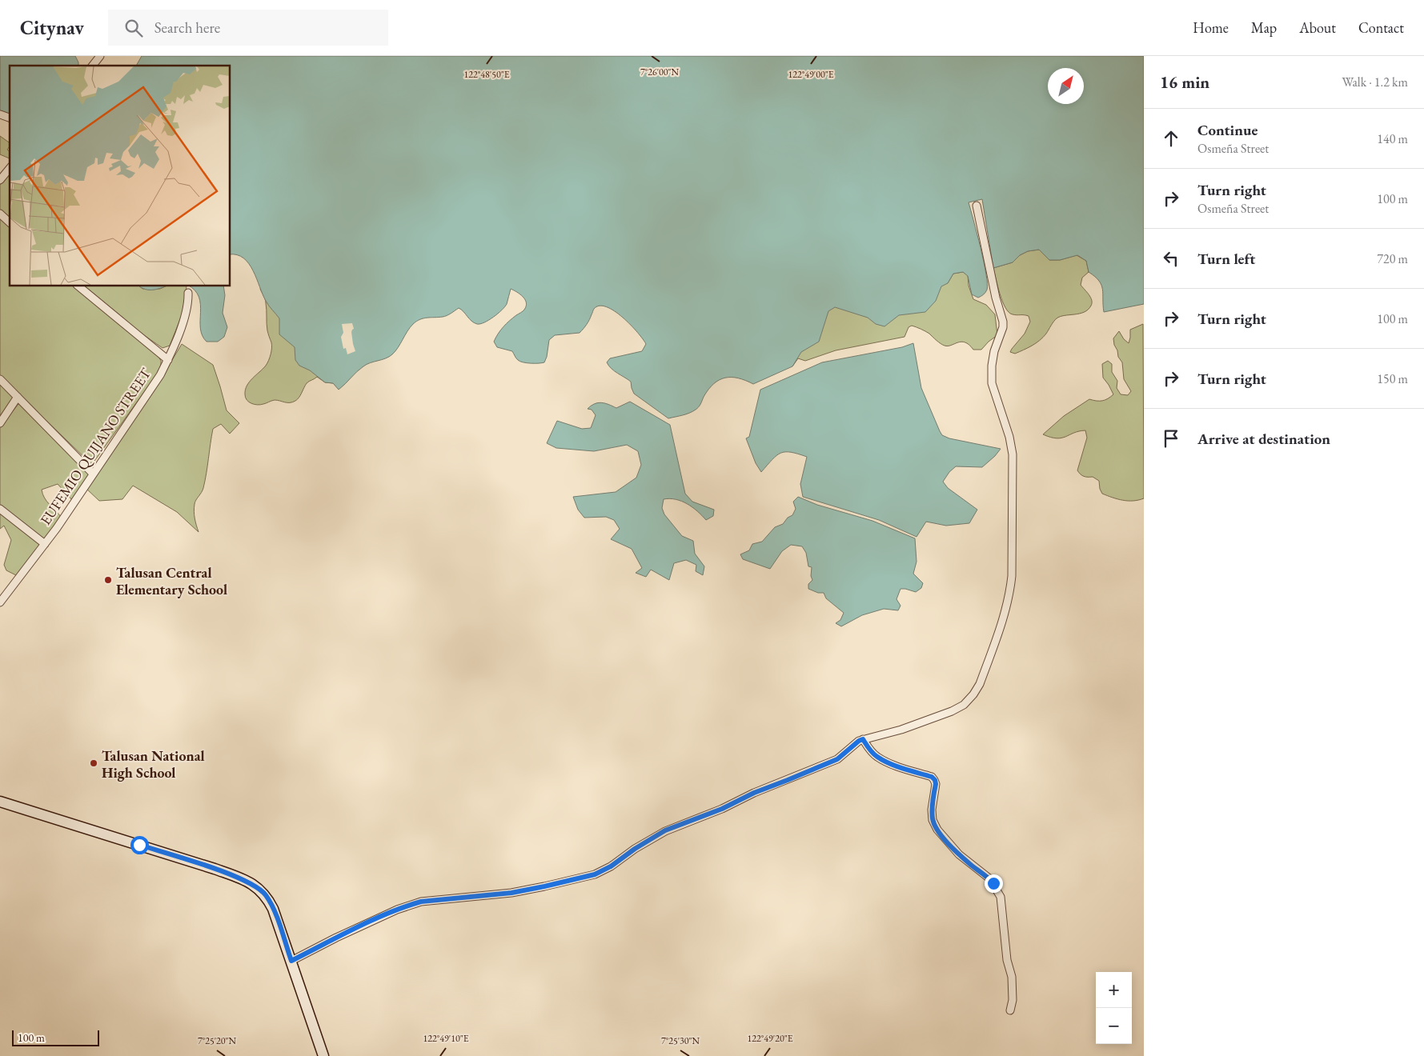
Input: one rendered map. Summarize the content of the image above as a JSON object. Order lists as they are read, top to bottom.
{
  "streets": {
    "street": ["EUFEMIO QUIJANO STREET"]
  },
  "places": ["Talusan Central Elementary School", "Talusan National High School"],
  "scale_bar": "100 m",
  "north": "top right",
  "page": {
    "header": "Citynav",
    "search": "Search here",
    "nav": [
      "Home",
      "Map",
      "About",
      "Contact"
    ],
    "heading": ["16 min", "Walk · 1.2 km"],
    "list": [
      ["Continue", "Osmeña Street", "140 m"],
      ["Turn right", "Osmeña Street", "100 m"],
      ["Turn left", "720 m"],
      ["Turn right", "100 m"],
      ["Turn right", "150 m"],
      "Arrive at destination"
    ],
    "map_buttons": ["+", "−"],
    "scale": "100 m"
  },
  "coordinates": [
    "7°26'00\"N",
    "122°48'50\"E",
    "122°49'00\"E",
    "122°49'10\"E",
    "122°49'20\"E",
    "7°25'20\"N",
    "7°25'30\"N"
  ]
}
